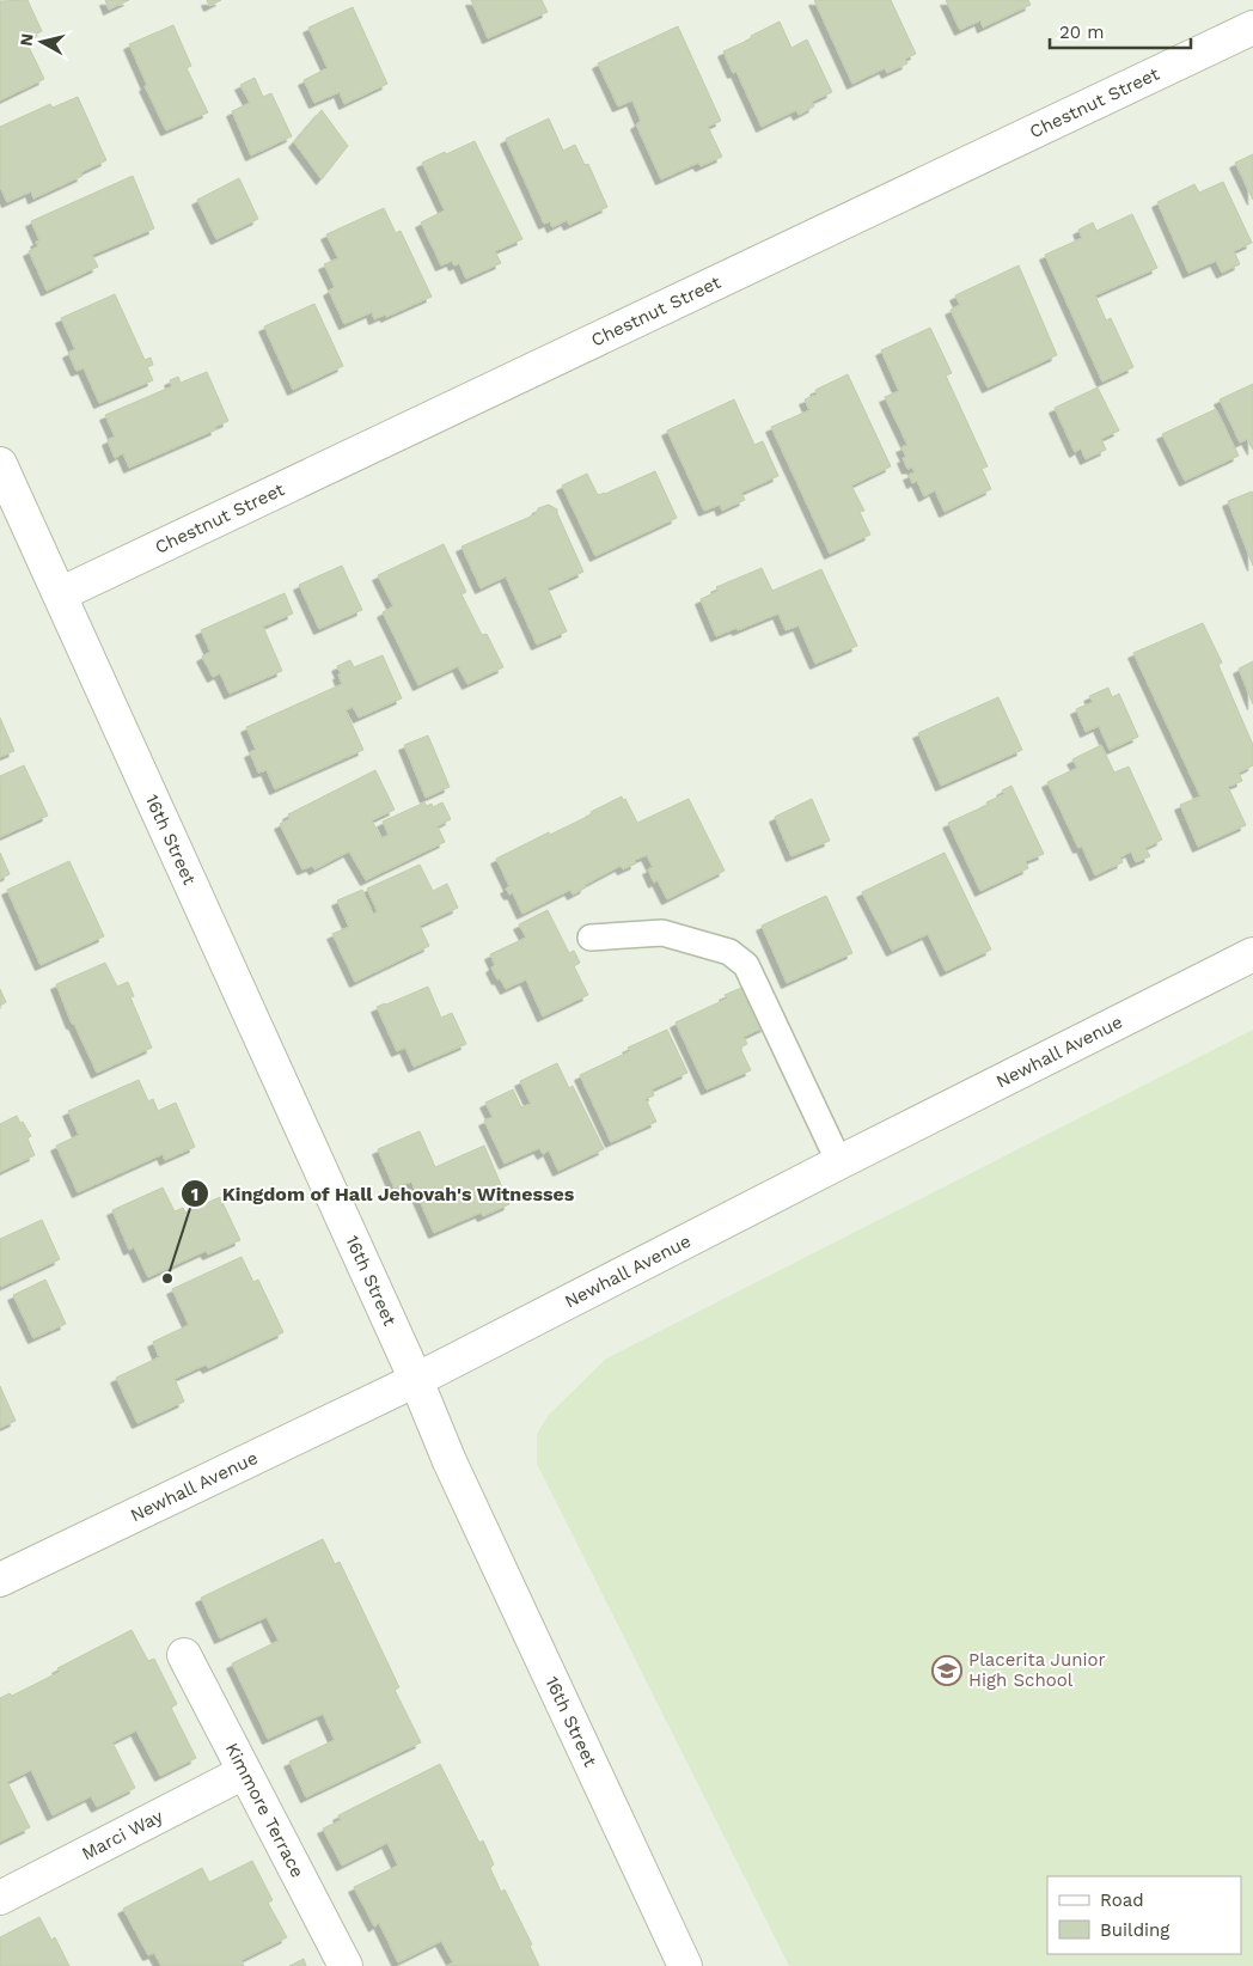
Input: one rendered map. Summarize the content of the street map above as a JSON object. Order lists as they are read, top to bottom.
{
  "streets": {
    "street": [
      "Chestnut Street",
      "16th Street",
      "Newhall Avenue",
      "Kimmore Terrace",
      "Marci Way"
    ]
  },
  "crossings": [
    ["Chestnut Street", "16th Street"],
    ["16th Street", "Newhall Avenue"],
    ["Kimmore Terrace", "Marci Way"]
  ],
  "places": {
    "other": ["Kingdom of Hall Jehovah's Witnesses"],
    "school or university": ["Placerita Junior High School"]
  },
  "legend": ["Road", "Building"],
  "scale_bar": "20 m",
  "north": "left"
}
